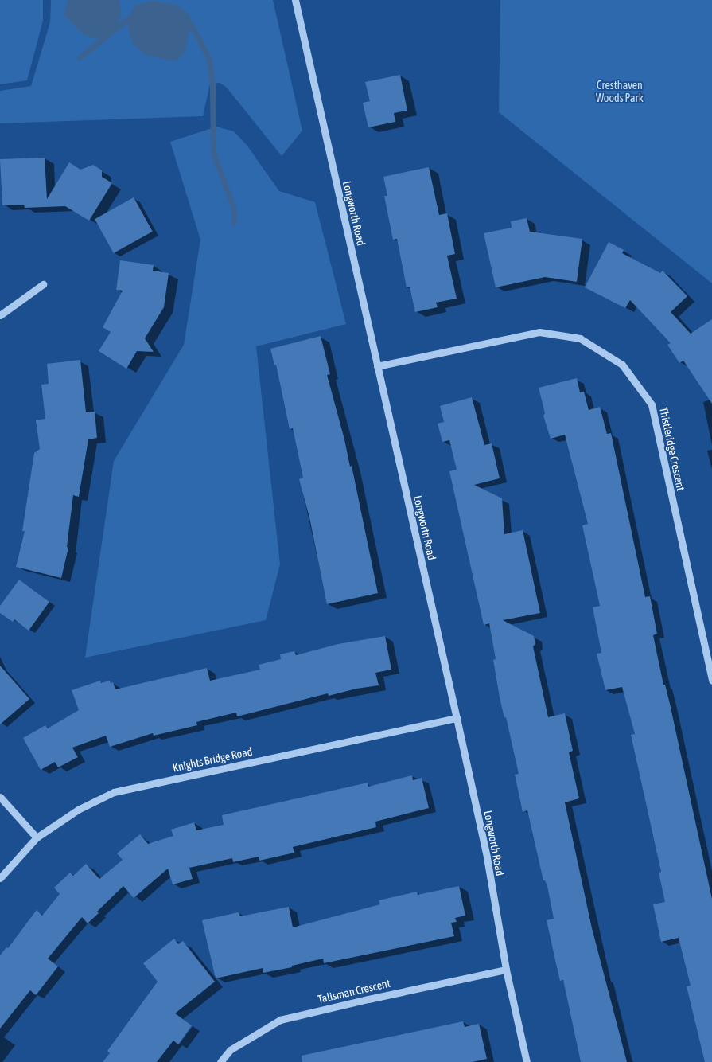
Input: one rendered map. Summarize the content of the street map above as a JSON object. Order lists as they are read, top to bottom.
{
  "streets": {
    "street": [
      "Longworth Road",
      "Thistleridge Crescent",
      "Knights Bridge Road",
      "Talisman Crescent"
    ]
  },
  "crossings": [
    ["Longworth Road", "Thistleridge Crescent"],
    ["Longworth Road", "Knights Bridge Road"],
    ["Longworth Road", "Talisman Crescent"]
  ],
  "parks": ["Cresthaven Woods Park"]
}
